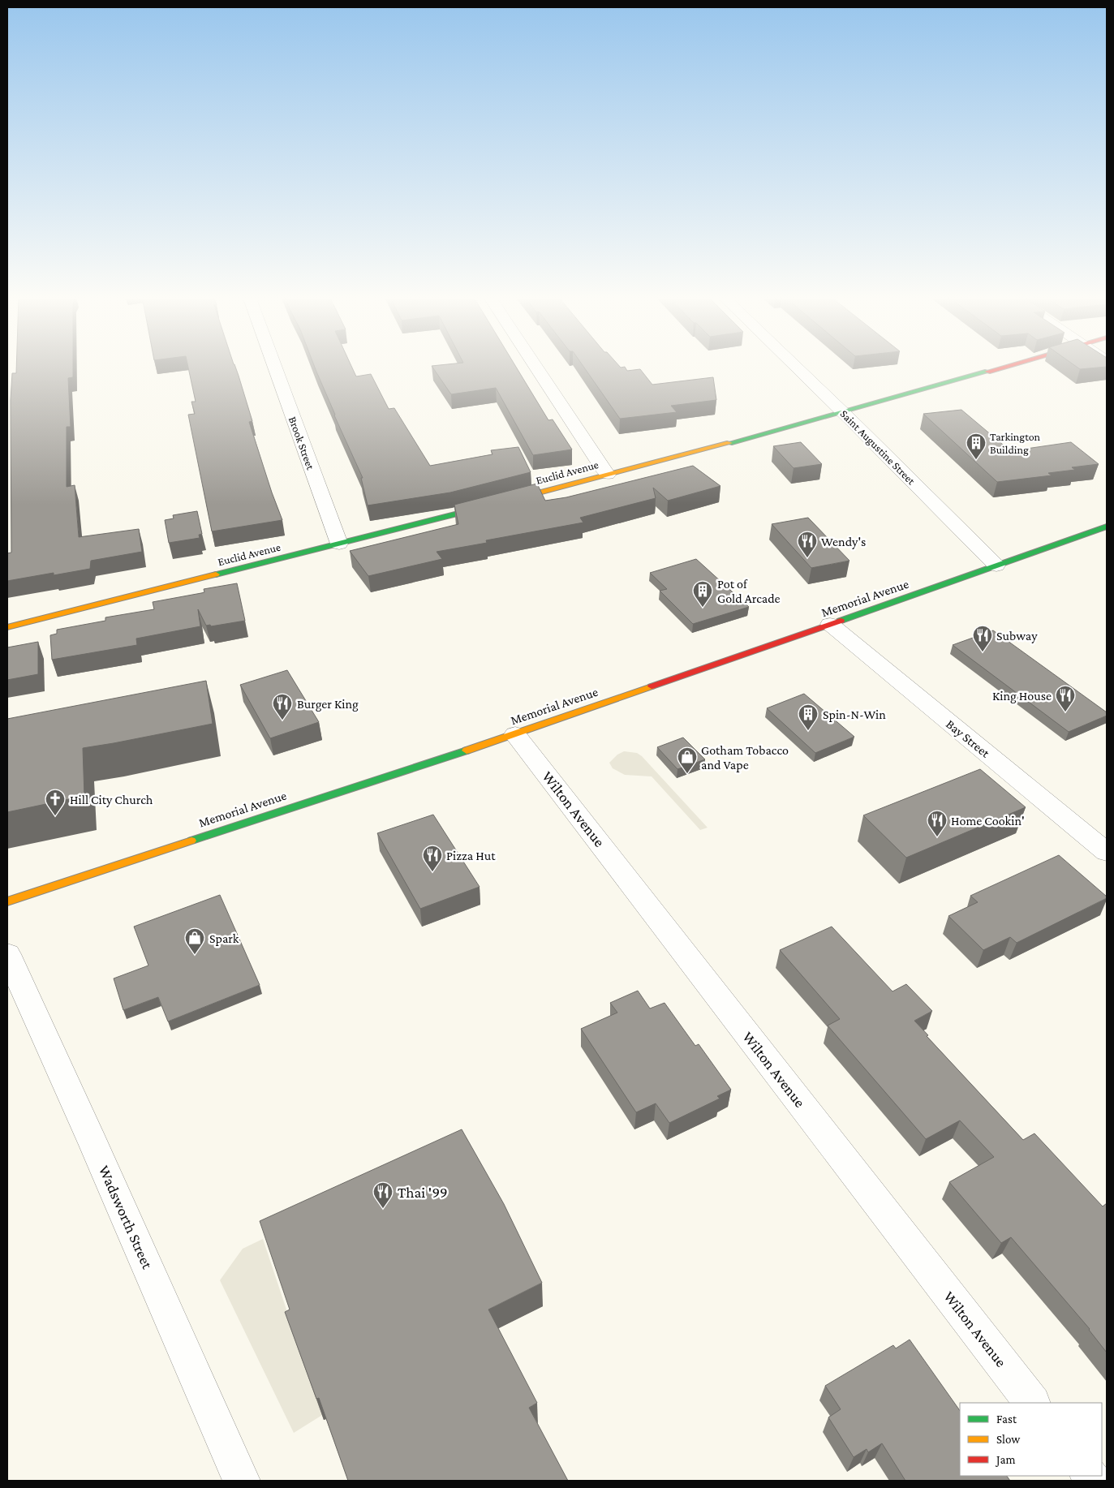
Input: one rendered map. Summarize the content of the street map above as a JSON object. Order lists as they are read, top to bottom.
{
  "streets": {
    "street": [
      "Brook Street",
      "Saint Augustine Street",
      "Euclid Avenue",
      "Memorial Avenue",
      "Bay Street",
      "Wilton Avenue",
      "Wadsworth Street"
    ]
  },
  "crossings": [
    ["Brook Street", "Euclid Avenue"],
    ["Saint Augustine Street", "Euclid Avenue"],
    ["Saint Augustine Street", "Memorial Avenue"],
    ["Memorial Avenue", "Bay Street"],
    ["Memorial Avenue", "Wilton Avenue"]
  ],
  "places": {
    "building": ["Tarkington Building", "Pot of Gold Arcade", "Spin-N-Win"],
    "restaurant": [
      "Wendy's",
      "Subway",
      "King House",
      "Burger King",
      "Home Cookin'",
      "Pizza Hut",
      "Thai '99"
    ],
    "shop": ["Gotham Tobacco and Vape", "Spark"],
    "church": ["Hill City Church"]
  },
  "legend": ["Fast", "Slow", "Jam"]
}
